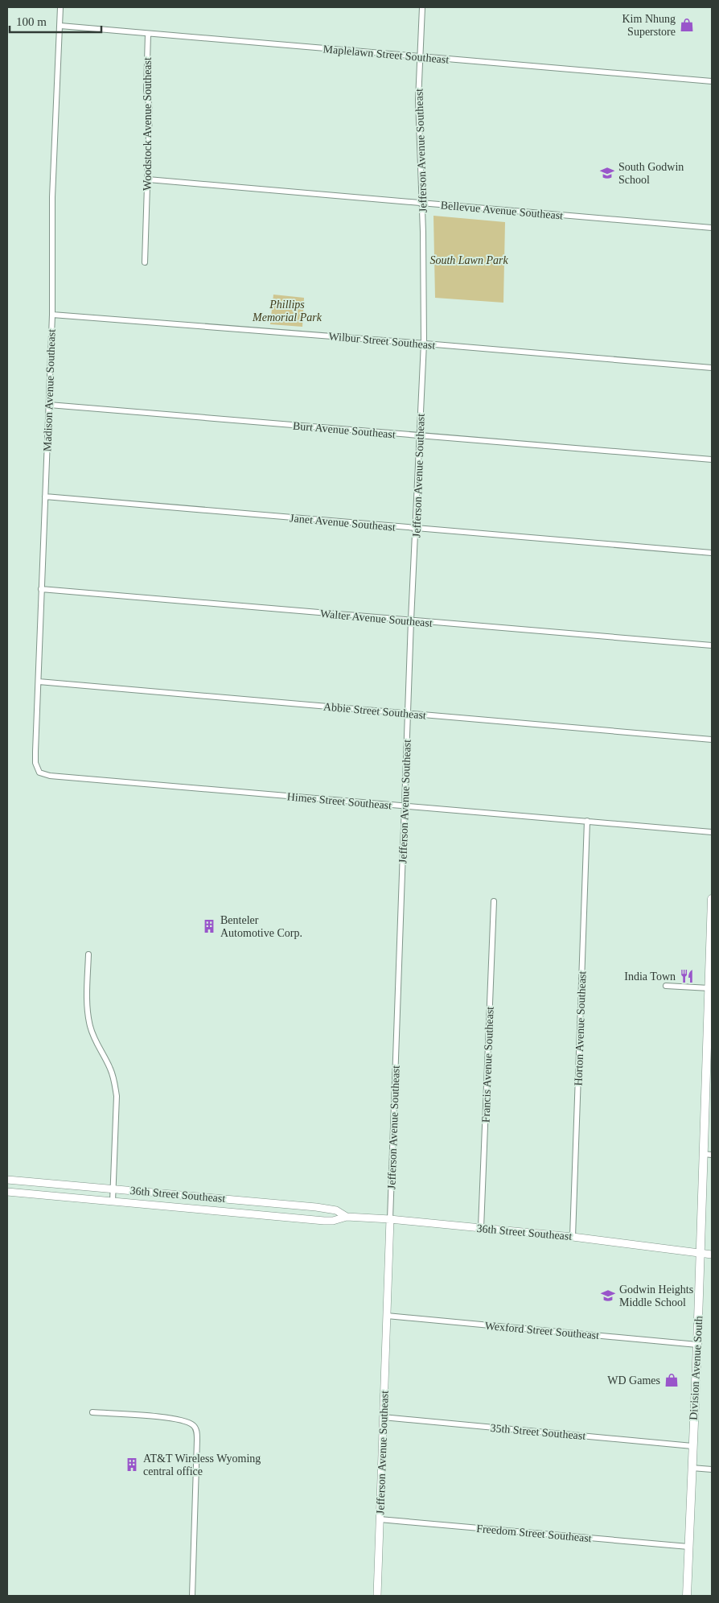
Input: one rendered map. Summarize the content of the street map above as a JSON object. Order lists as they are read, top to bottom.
{
  "streets": {
    "main road": ["Division Avenue South"],
    "street": [
      "Maplelawn Street Southeast",
      "Woodstock Avenue Southeast",
      "Jefferson Avenue Southeast",
      "Bellevue Avenue Southeast",
      "Wilbur Street Southeast",
      "Madison Avenue Southeast",
      "Burt Avenue Southeast",
      "Janet Avenue Southeast",
      "Walter Avenue Southeast",
      "Abbie Street Southeast",
      "Himes Street Southeast",
      "Horton Avenue Southeast",
      "Francis Avenue Southeast",
      "36th Street Southeast",
      "Wexford Street Southeast",
      "35th Street Southeast",
      "Freedom Street Southeast"
    ]
  },
  "crossings": [
    ["Maplelawn Street Southeast", "Woodstock Avenue Southeast"],
    ["Maplelawn Street Southeast", "Jefferson Avenue Southeast"],
    ["Maplelawn Street Southeast", "Madison Avenue Southeast"],
    ["Woodstock Avenue Southeast", "Bellevue Avenue Southeast"],
    ["Jefferson Avenue Southeast", "Bellevue Avenue Southeast"],
    ["Jefferson Avenue Southeast", "Wilbur Street Southeast"],
    ["Jefferson Avenue Southeast", "Burt Avenue Southeast"],
    ["Jefferson Avenue Southeast", "Janet Avenue Southeast"],
    ["Jefferson Avenue Southeast", "Walter Avenue Southeast"],
    ["Jefferson Avenue Southeast", "Abbie Street Southeast"],
    ["Jefferson Avenue Southeast", "Himes Street Southeast"],
    ["Jefferson Avenue Southeast", "36th Street Southeast"],
    ["Jefferson Avenue Southeast", "Wexford Street Southeast"],
    ["Jefferson Avenue Southeast", "35th Street Southeast"],
    ["Jefferson Avenue Southeast", "Freedom Street Southeast"],
    ["Wilbur Street Southeast", "Madison Avenue Southeast"],
    ["Madison Avenue Southeast", "Burt Avenue Southeast"],
    ["Madison Avenue Southeast", "Janet Avenue Southeast"],
    ["Madison Avenue Southeast", "Walter Avenue Southeast"],
    ["Madison Avenue Southeast", "Abbie Street Southeast"],
    ["Madison Avenue Southeast", "Himes Street Southeast"],
    ["Himes Street Southeast", "Horton Avenue Southeast"],
    ["Horton Avenue Southeast", "36th Street Southeast"],
    ["Francis Avenue Southeast", "36th Street Southeast"],
    ["36th Street Southeast", "Division Avenue South"],
    ["Wexford Street Southeast", "Division Avenue South"],
    ["Division Avenue South", "35th Street Southeast"],
    ["Division Avenue South", "Freedom Street Southeast"]
  ],
  "parks": ["South Lawn Park", "Phillips Memorial Park"],
  "places": {
    "shop": ["Kim Nhung Superstore", "WD Games"],
    "school or university": ["South Godwin School", "Godwin Heights Middle School"],
    "building": ["Benteler Automotive Corp.", "AT&T Wireless Wyoming central office"],
    "restaurant": ["India Town"]
  },
  "scale_bar": "100 m"
}
